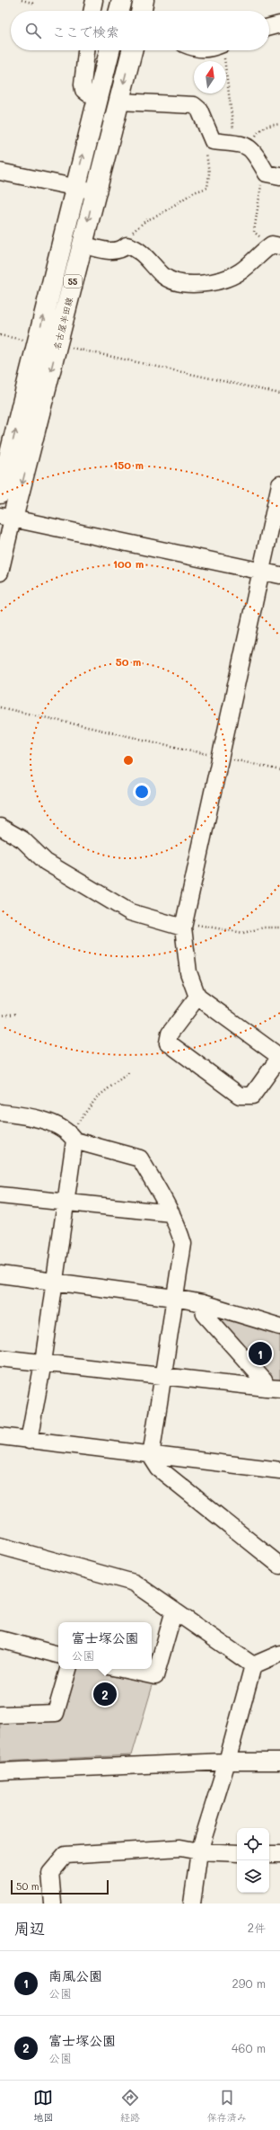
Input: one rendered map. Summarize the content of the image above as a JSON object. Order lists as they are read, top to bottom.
{
  "streets": {
    "main road": ["55", "名古屋半田線"]
  },
  "scale_bar": "50 m",
  "north": "top",
  "page": {
    "search": "ここで検索",
    "pins": ["1", "2"],
    "popup": ["富士塚公園", "公園"],
    "scale": "50 m",
    "heading": ["周辺", "2件"],
    "list": [
      {
        "mark": "1",
        "name": "南風公園",
        "note": "公園",
        "value": "290 m"
      },
      {
        "mark": "2",
        "name": "富士塚公園",
        "note": "公園",
        "value": "460 m"
      }
    ],
    "nav": ["地図", "経路", "保存済み"]
  },
  "rings": ["150 m", "100 m", "50 m"]
}
